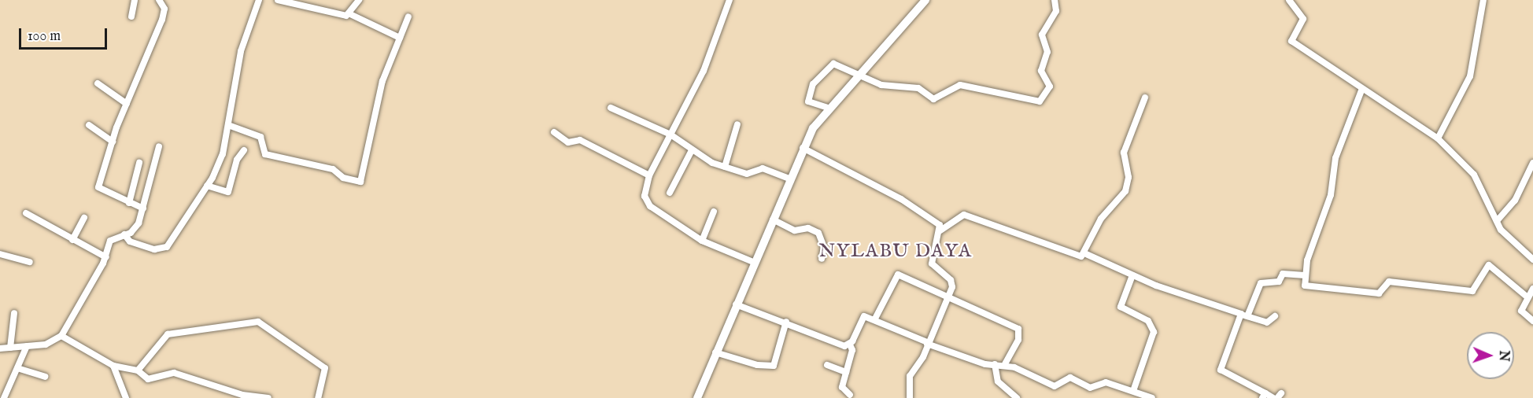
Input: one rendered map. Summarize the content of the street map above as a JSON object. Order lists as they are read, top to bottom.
{
  "districts": ["NYLABU DAYA"],
  "scale_bar": "100 m",
  "north": "right"
}
